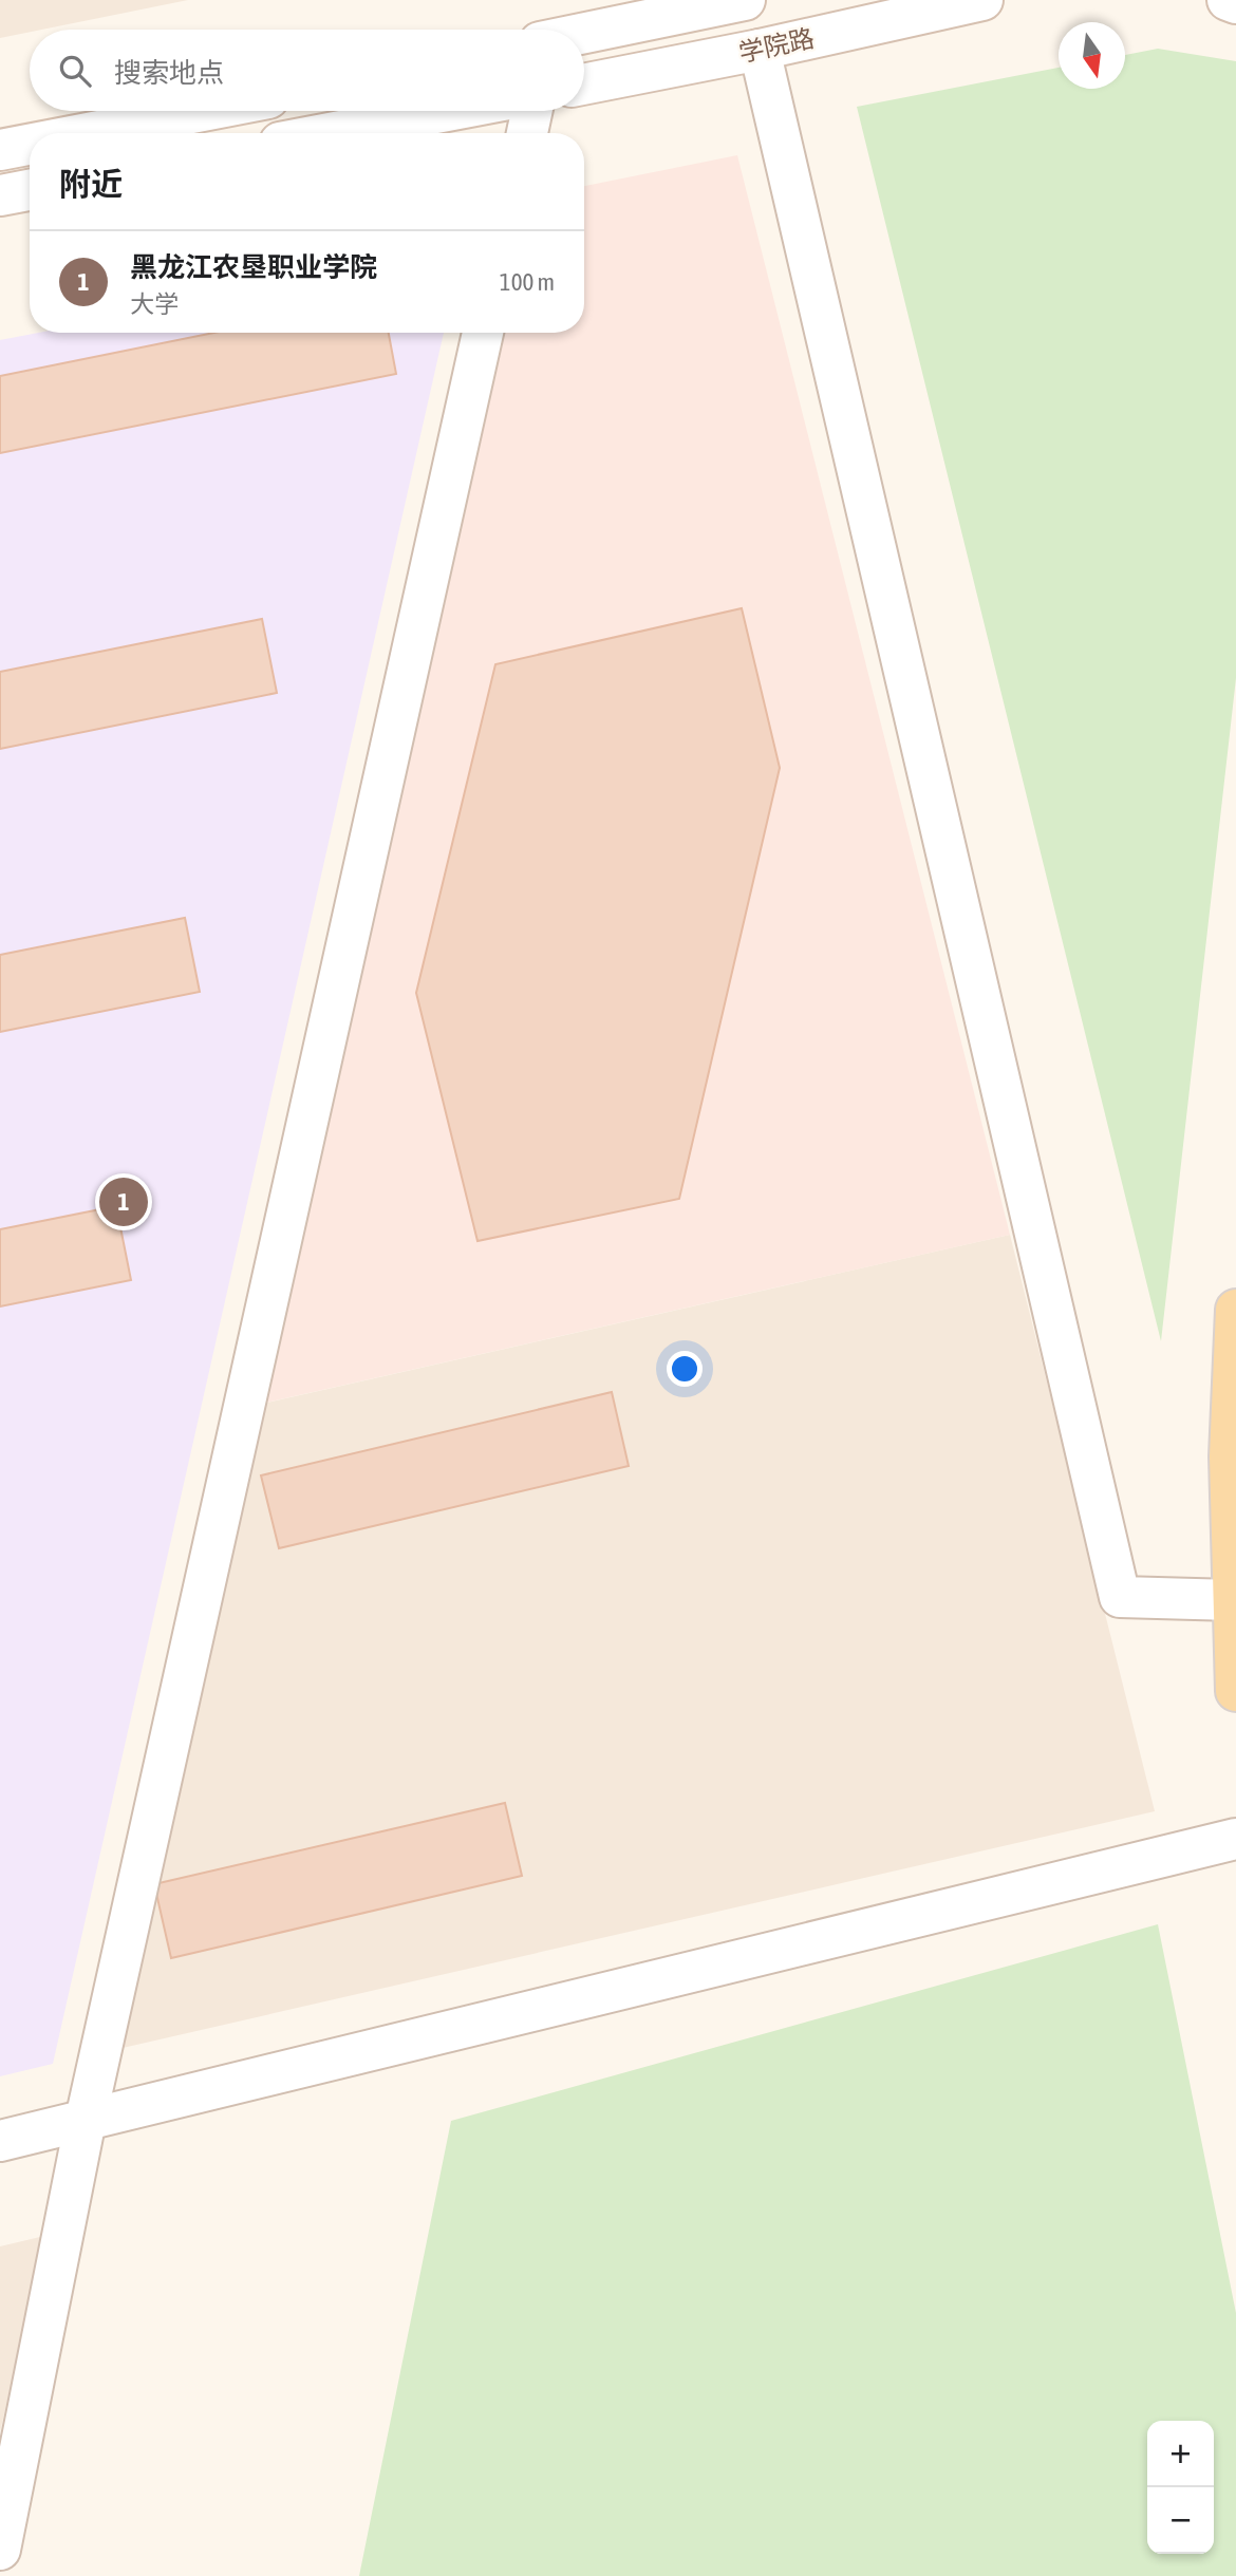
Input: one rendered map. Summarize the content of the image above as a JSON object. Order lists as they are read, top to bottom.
{
  "streets": {
    "street": ["学院路"]
  },
  "north": "bottom",
  "page": {
    "search": "搜索地点",
    "heading": "附近",
    "list": [
      {
        "mark": "1",
        "name": "黑龙江农垦职业学院",
        "note": "大学",
        "value": "100 m"
      }
    ],
    "pins": "1",
    "map_buttons": ["+", "−"]
  }
}
